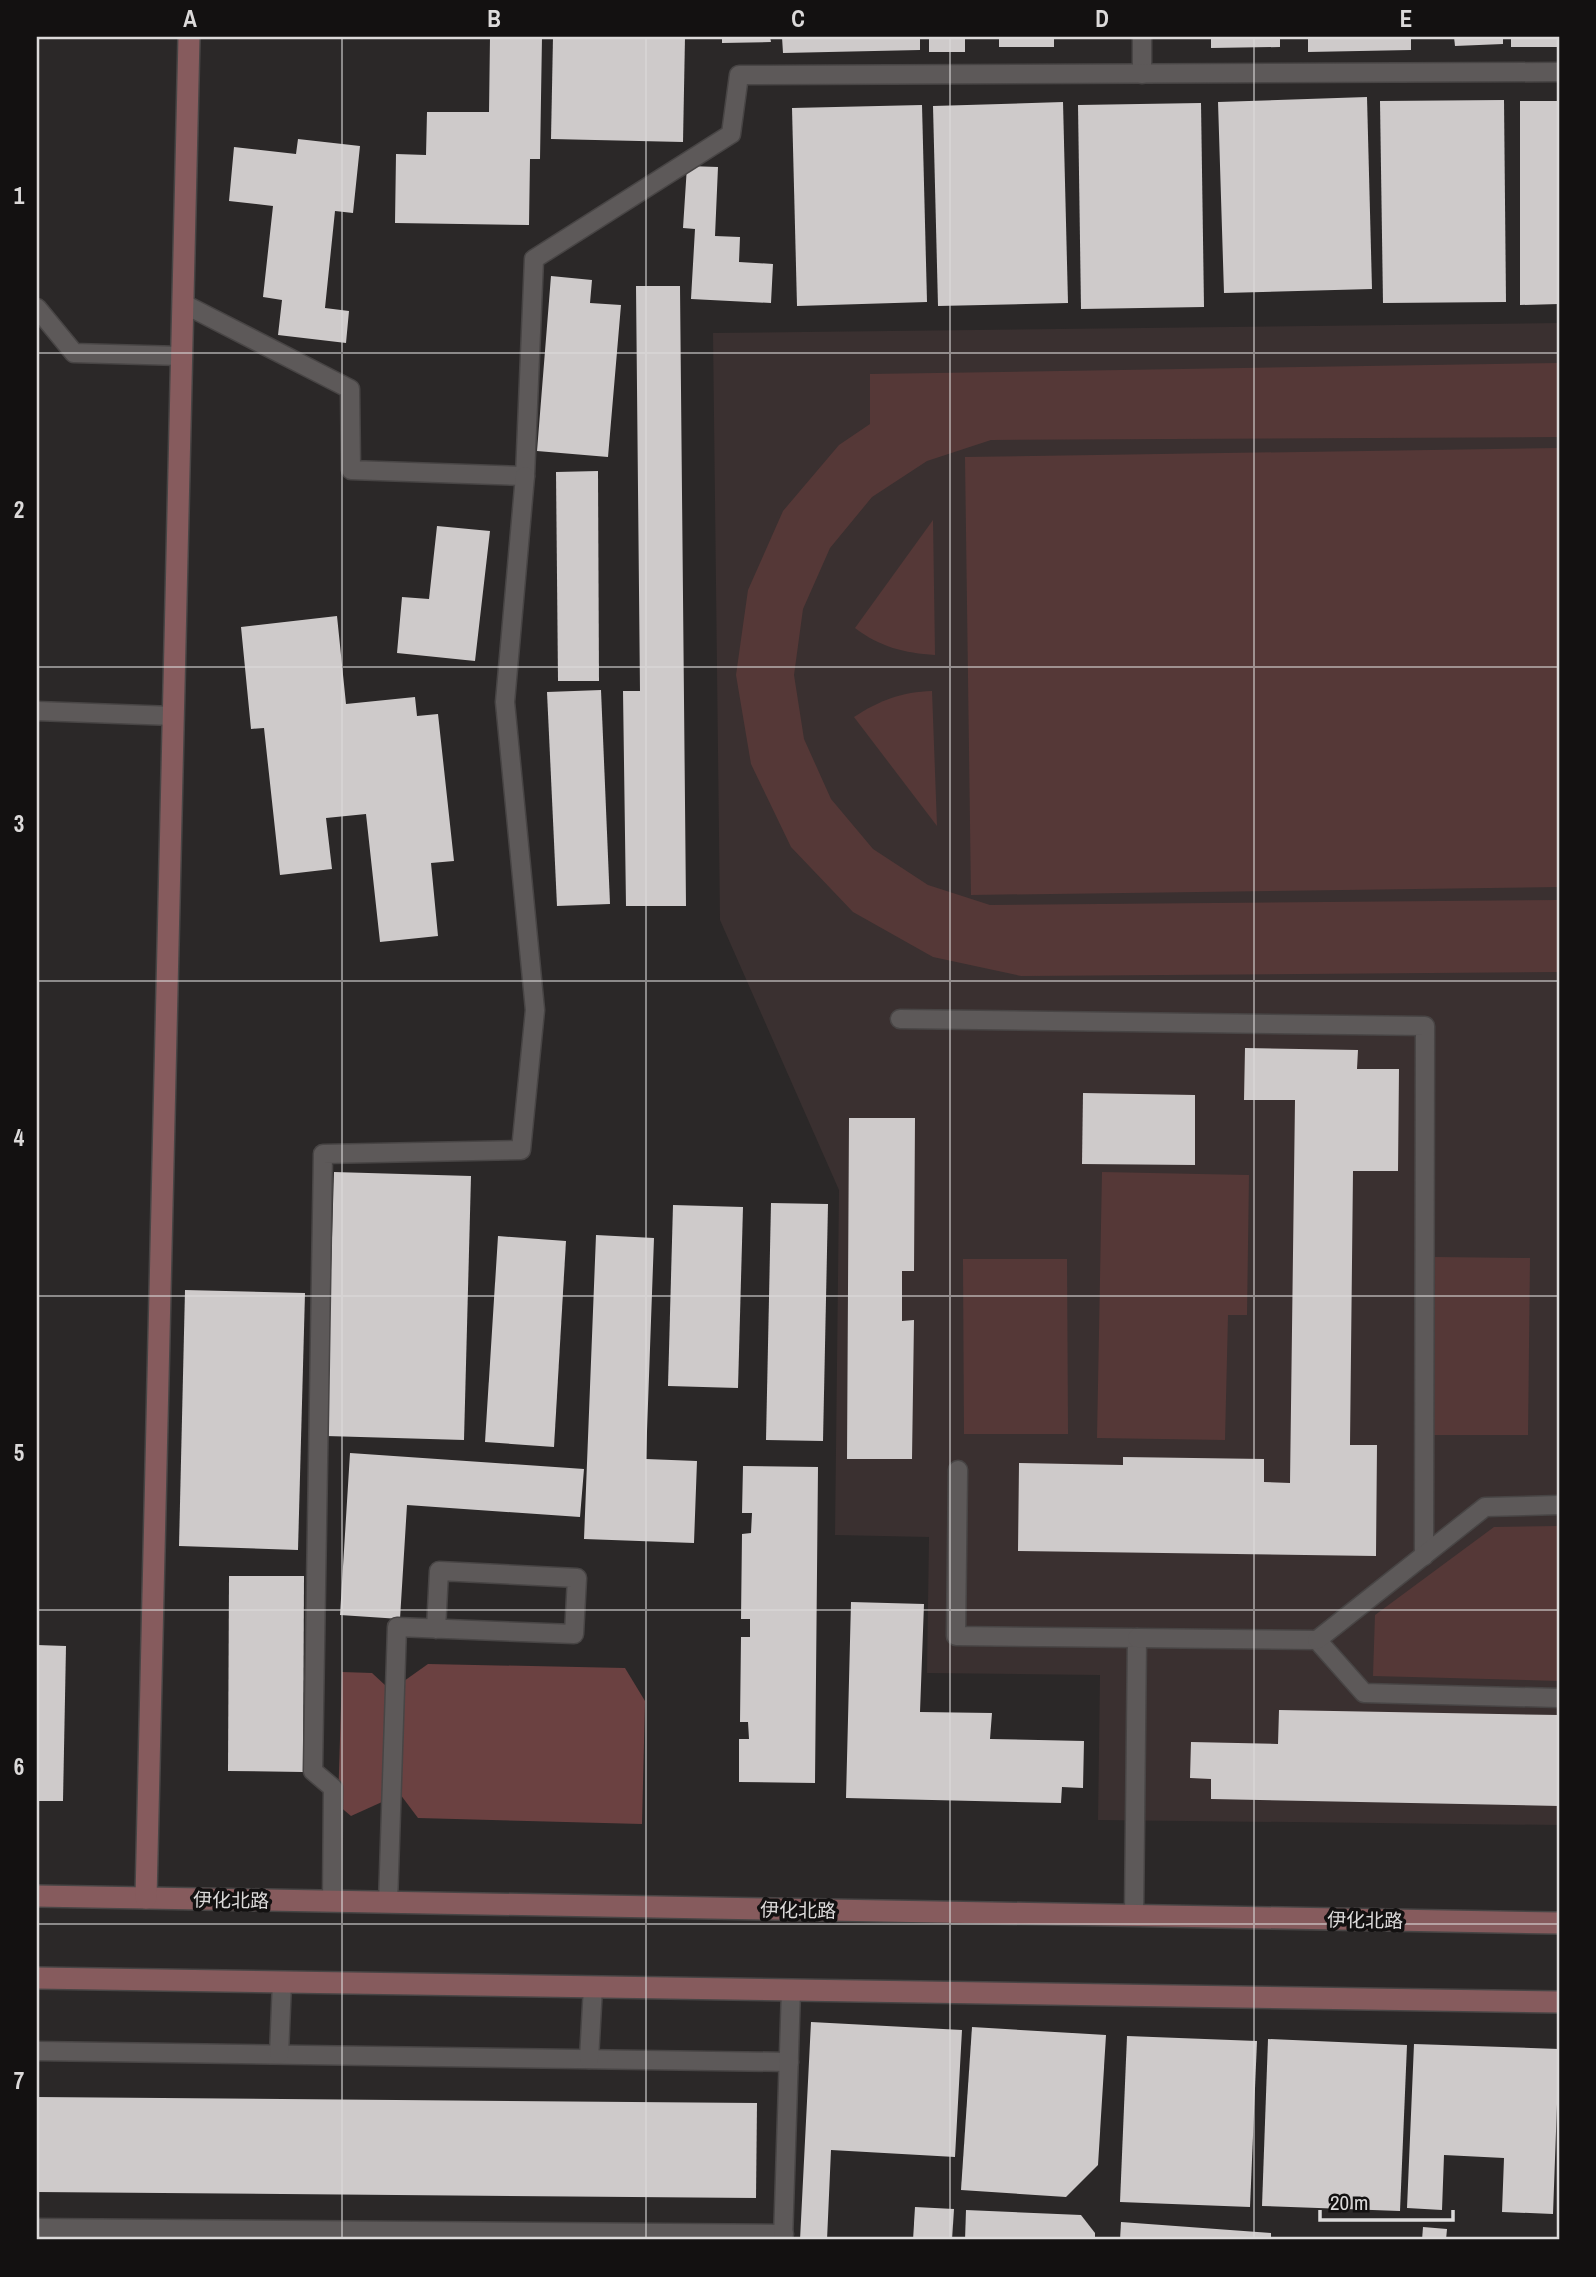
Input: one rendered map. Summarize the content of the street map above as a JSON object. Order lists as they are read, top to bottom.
{
  "streets": {
    "street": ["伊化北路"]
  },
  "scale_bar": "20 m",
  "grid": {
    "columns": [
      "A",
      "B",
      "C",
      "D",
      "E"
    ],
    "rows": [
      "1",
      "2",
      "3",
      "4",
      "5",
      "6",
      "7"
    ]
  }
}
